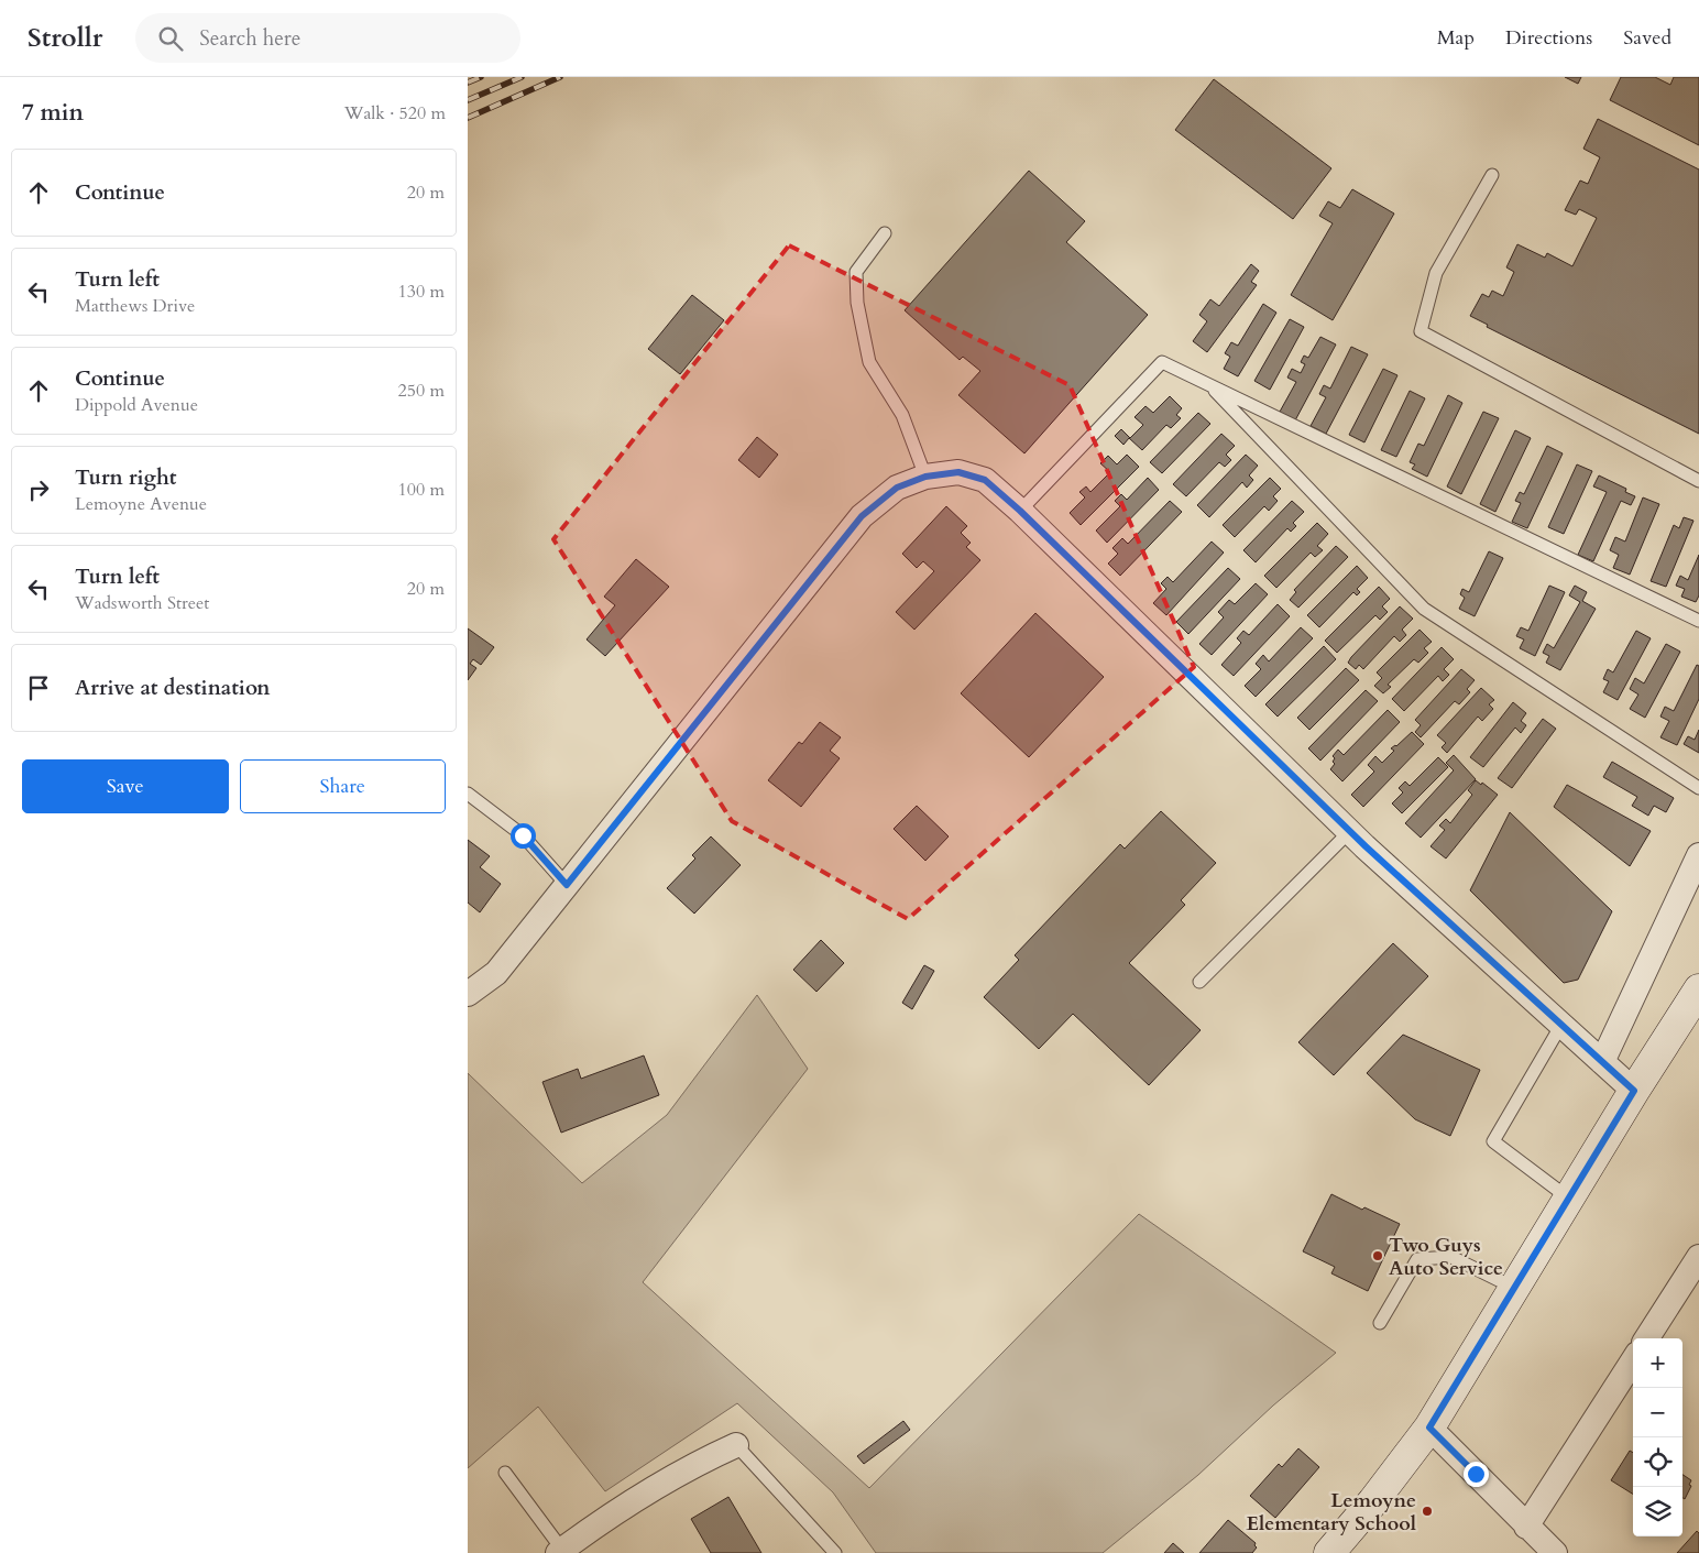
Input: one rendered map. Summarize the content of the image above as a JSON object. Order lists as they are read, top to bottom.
{
  "places": ["Two Guys Auto Service", "Lemoyne Elementary School"],
  "page": {
    "header": "Strollr",
    "search": "Search here",
    "nav": ["Map", "Directions", "Saved"],
    "heading": ["7 min", "Walk · 520 m"],
    "list": [
      ["Continue", "20 m"],
      ["Turn left", "Matthews Drive", "130 m"],
      ["Continue", "Dippold Avenue", "250 m"],
      ["Turn right", "Lemoyne Avenue", "100 m"],
      ["Turn left", "Wadsworth Street", "20 m"],
      "Arrive at destination"
    ],
    "buttons": ["Save", "Share"],
    "map_buttons": ["+", "−"]
  }
}
